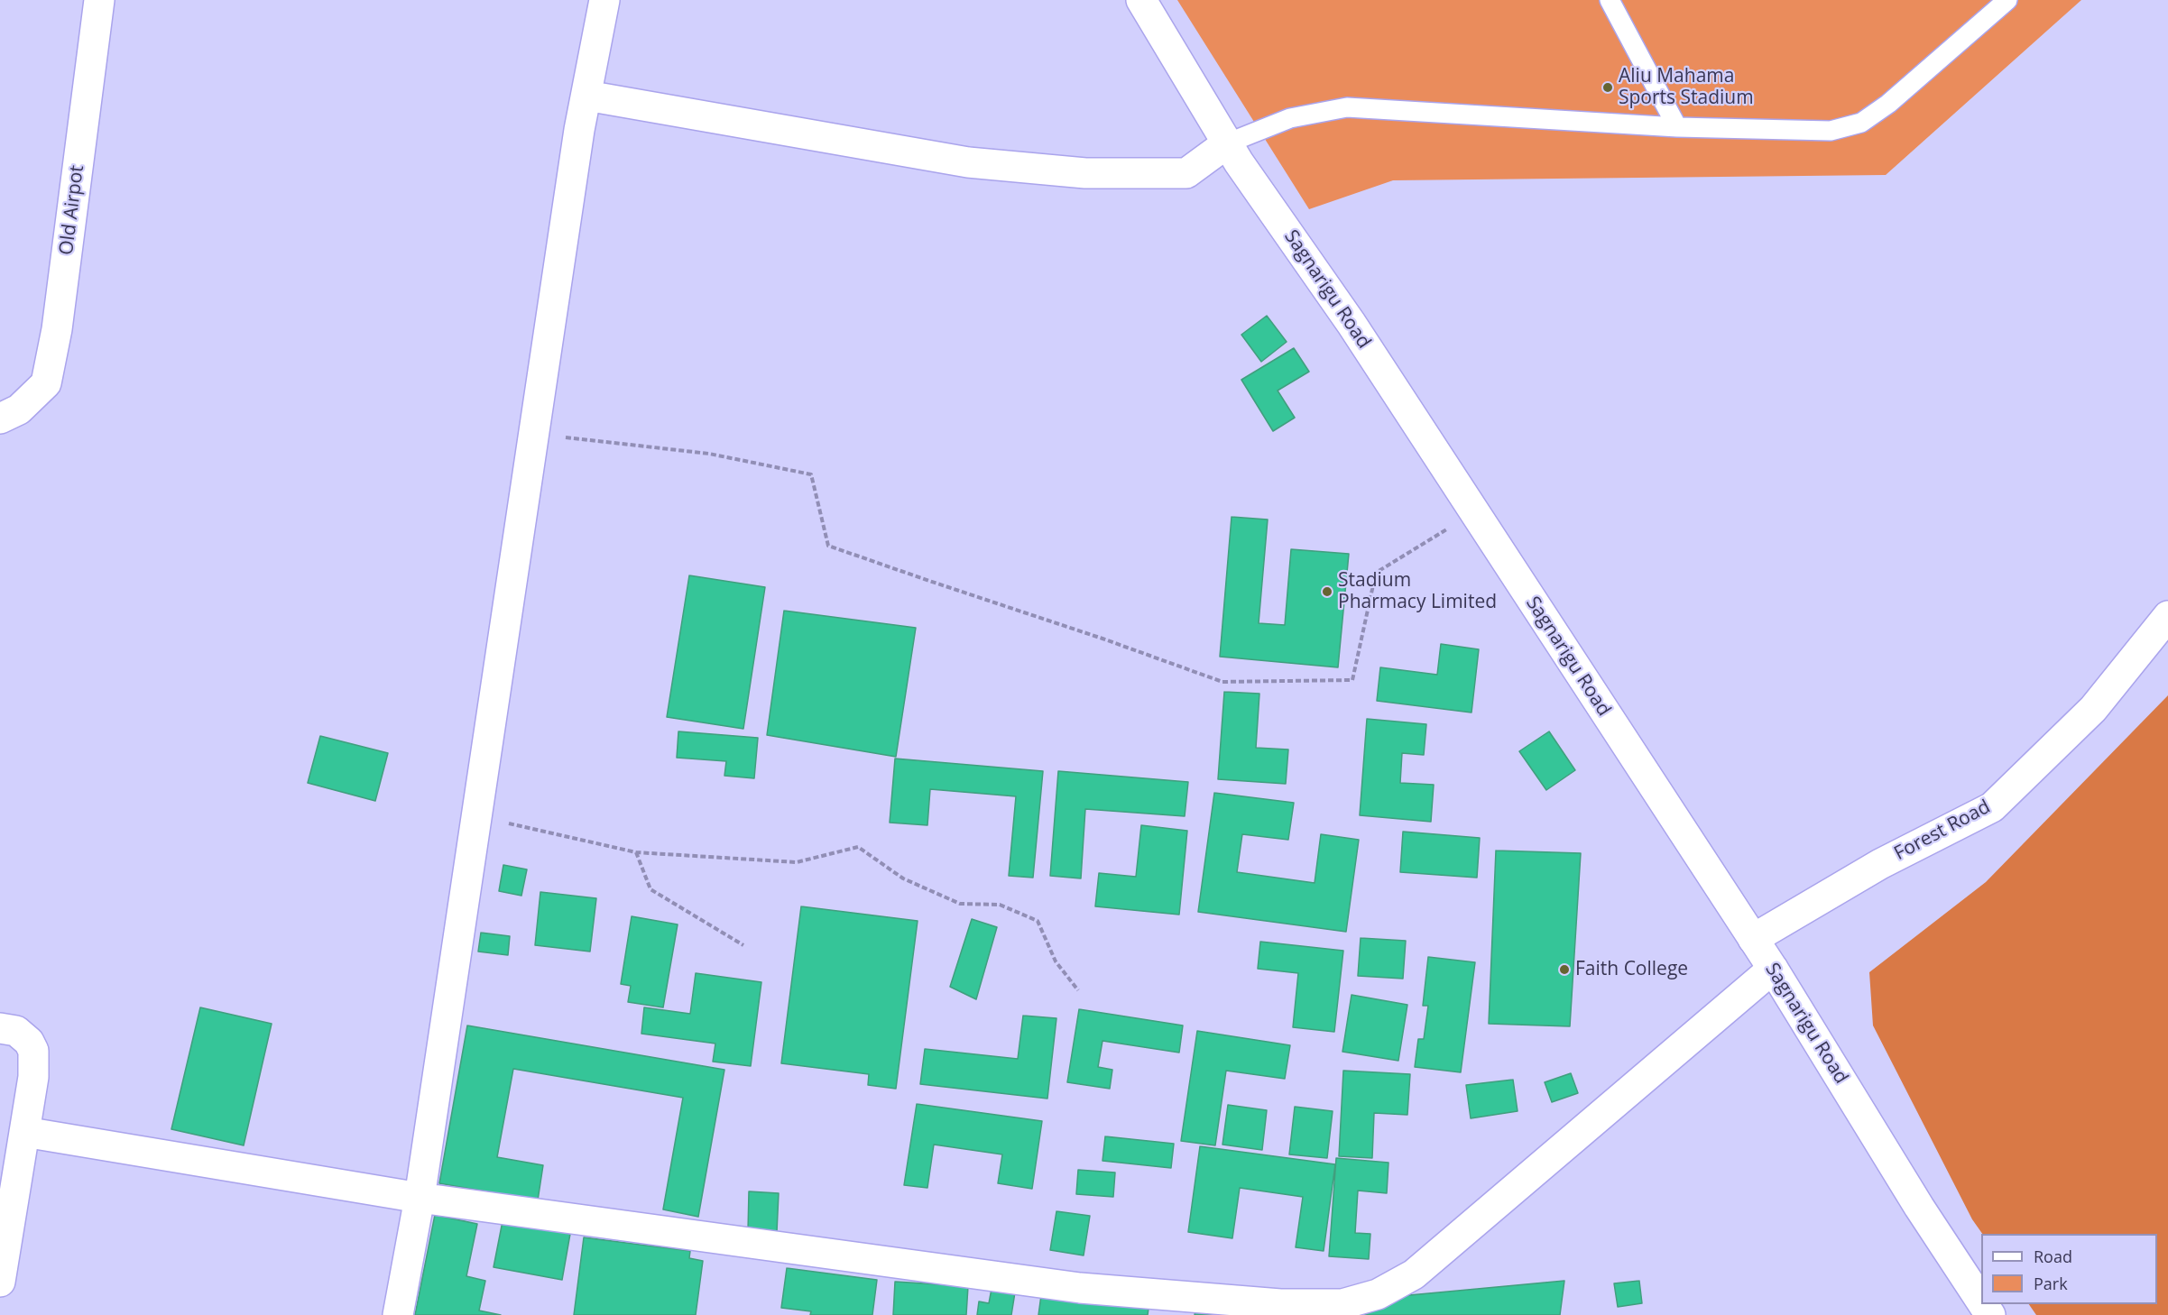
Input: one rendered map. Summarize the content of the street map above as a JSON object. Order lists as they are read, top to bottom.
{
  "streets": {
    "street": ["Old Airpot", "Sagnarigu Road", "Forest Road"]
  },
  "crossings": [
    ["Sagnarigu Road", "Forest Road"]
  ],
  "places": ["Aliu Mahama Sports Stadium", "Stadium Pharmacy Limited", "Faith College"],
  "legend": ["Road", "Park"]
}
